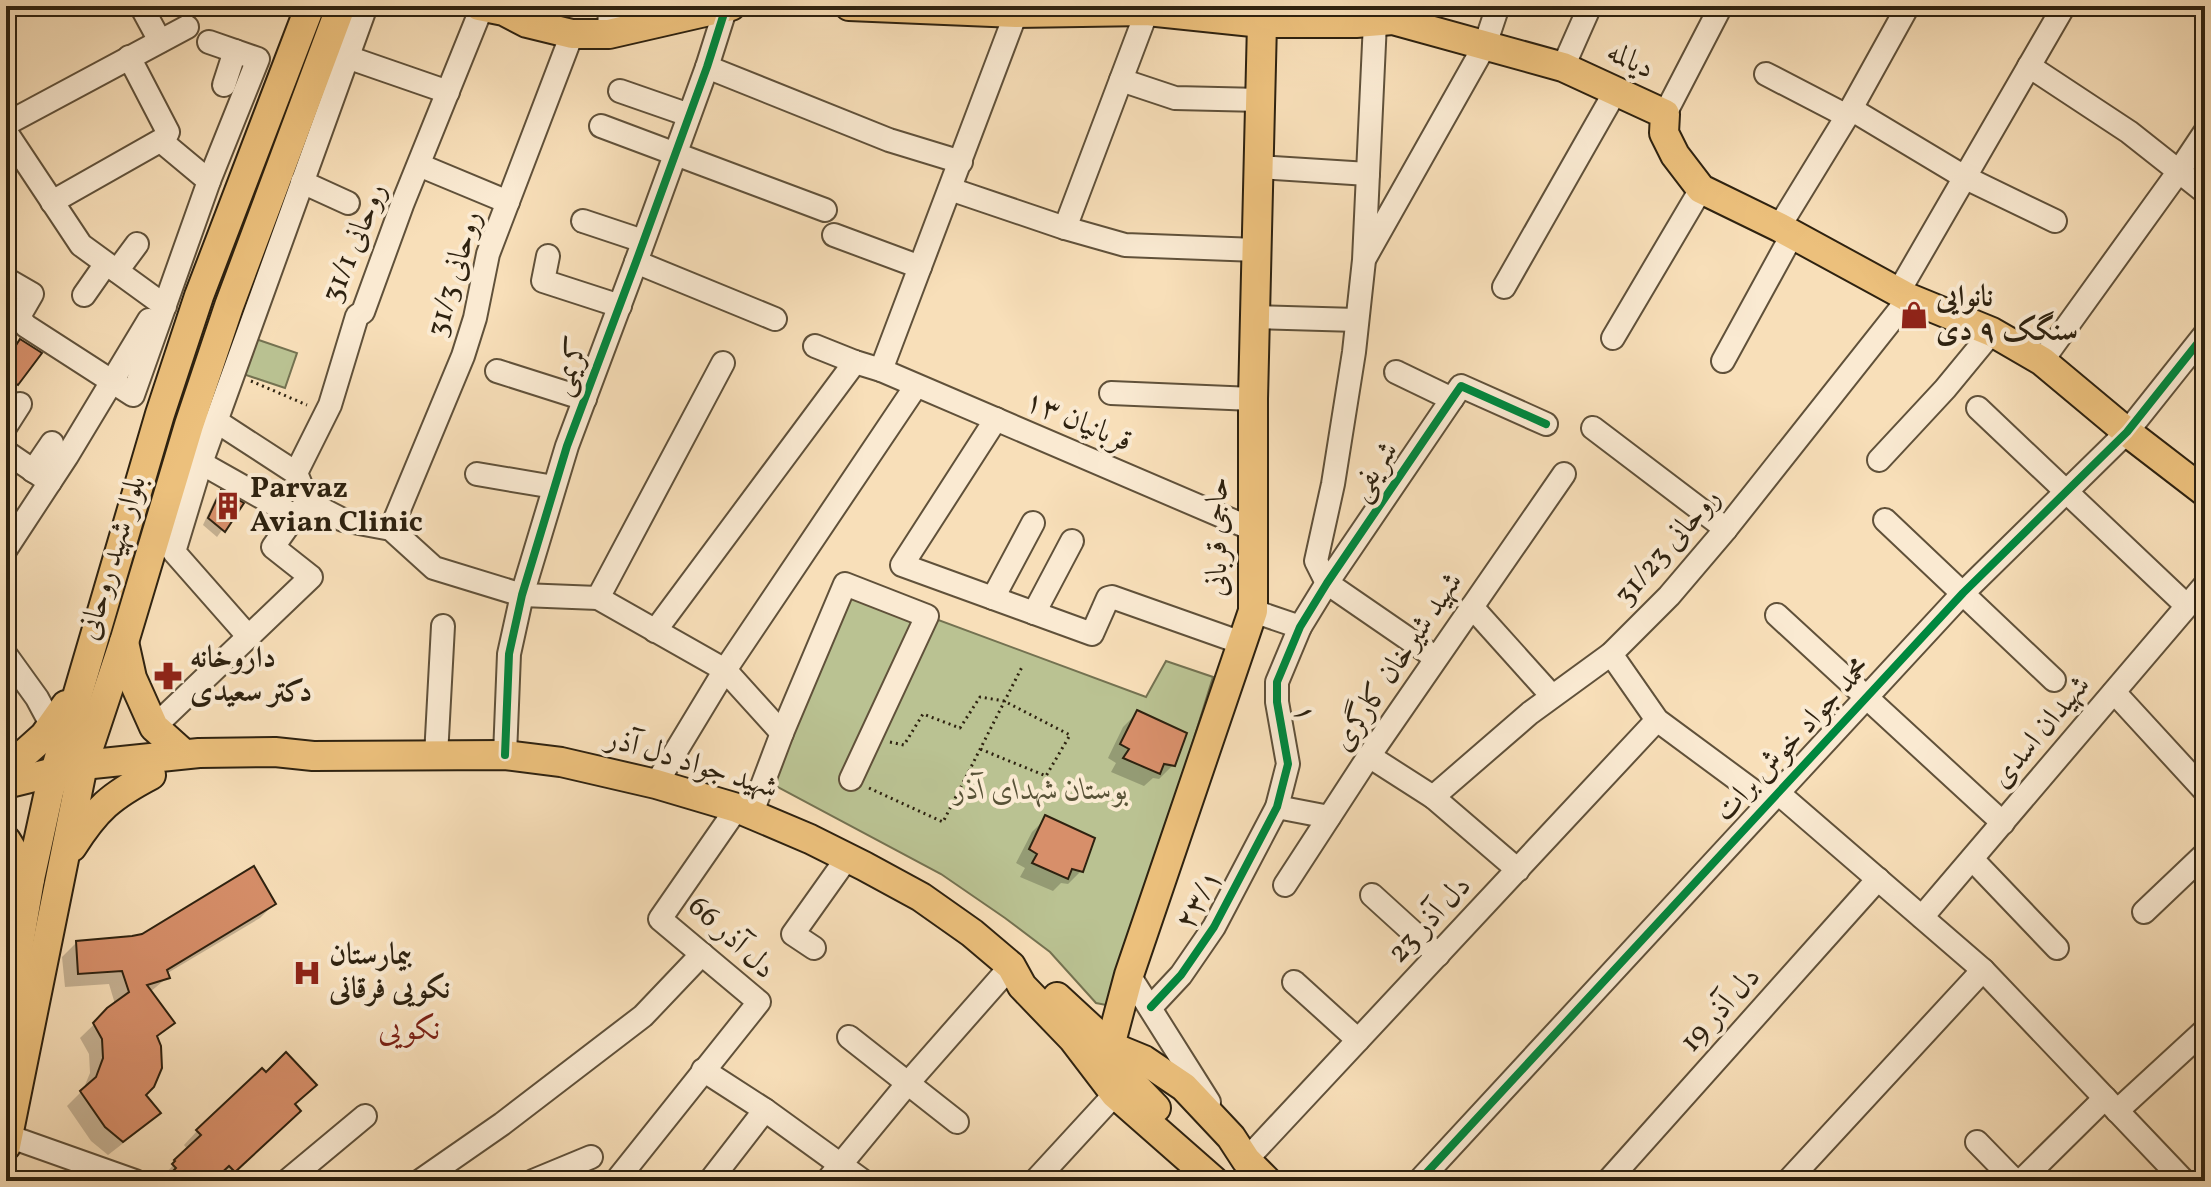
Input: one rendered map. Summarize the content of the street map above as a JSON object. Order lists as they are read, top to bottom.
{
  "streets": {
    "main road": [
      "دیالمه",
      "حاجی قربانی",
      "بلوار شهید روحانی",
      "شهید جواد دل آذر"
    ],
    "street": [
      "روحانی 31/1",
      "روحانی 31/3",
      "کریمی",
      "۱۳ قربانیان",
      "شریفی",
      "روحانی 31/23",
      "شهید شیرخان کارگری",
      "۱",
      "شهیدان اسدی",
      "محمد جواد خوش برات",
      "۲۳/۱",
      "دل آذر 23",
      "دل آذر 66",
      "دل آذر 19"
    ]
  },
  "crossings": [
    ["دیالمه", "حاجی قربانی"],
    ["دیالمه", "روحانی 31/23"],
    ["دیالمه", "محمد جواد خوش برات"],
    ["کریمی", "شهید جواد دل آذر"],
    ["۱۳ قربانیان", "حاجی قربانی"],
    ["شریفی", "۱"],
    ["بلوار شهید روحانی", "شهید جواد دل آذر"],
    ["۱", "۲۳/۱"],
    ["شهید جواد دل آذر", "دل آذر 66"]
  ],
  "districts": ["نکویی"],
  "parks": ["بوستان شهدای آذر"],
  "places": {
    "shop": ["نانوایی سنگک ۹ دی"],
    "building": ["Parvaz Avian Clinic"],
    "pharmacy": ["داروخانه دکتر سعیدی"],
    "hospital": ["بیمارستان نکویی فرقانی"]
  }
}
